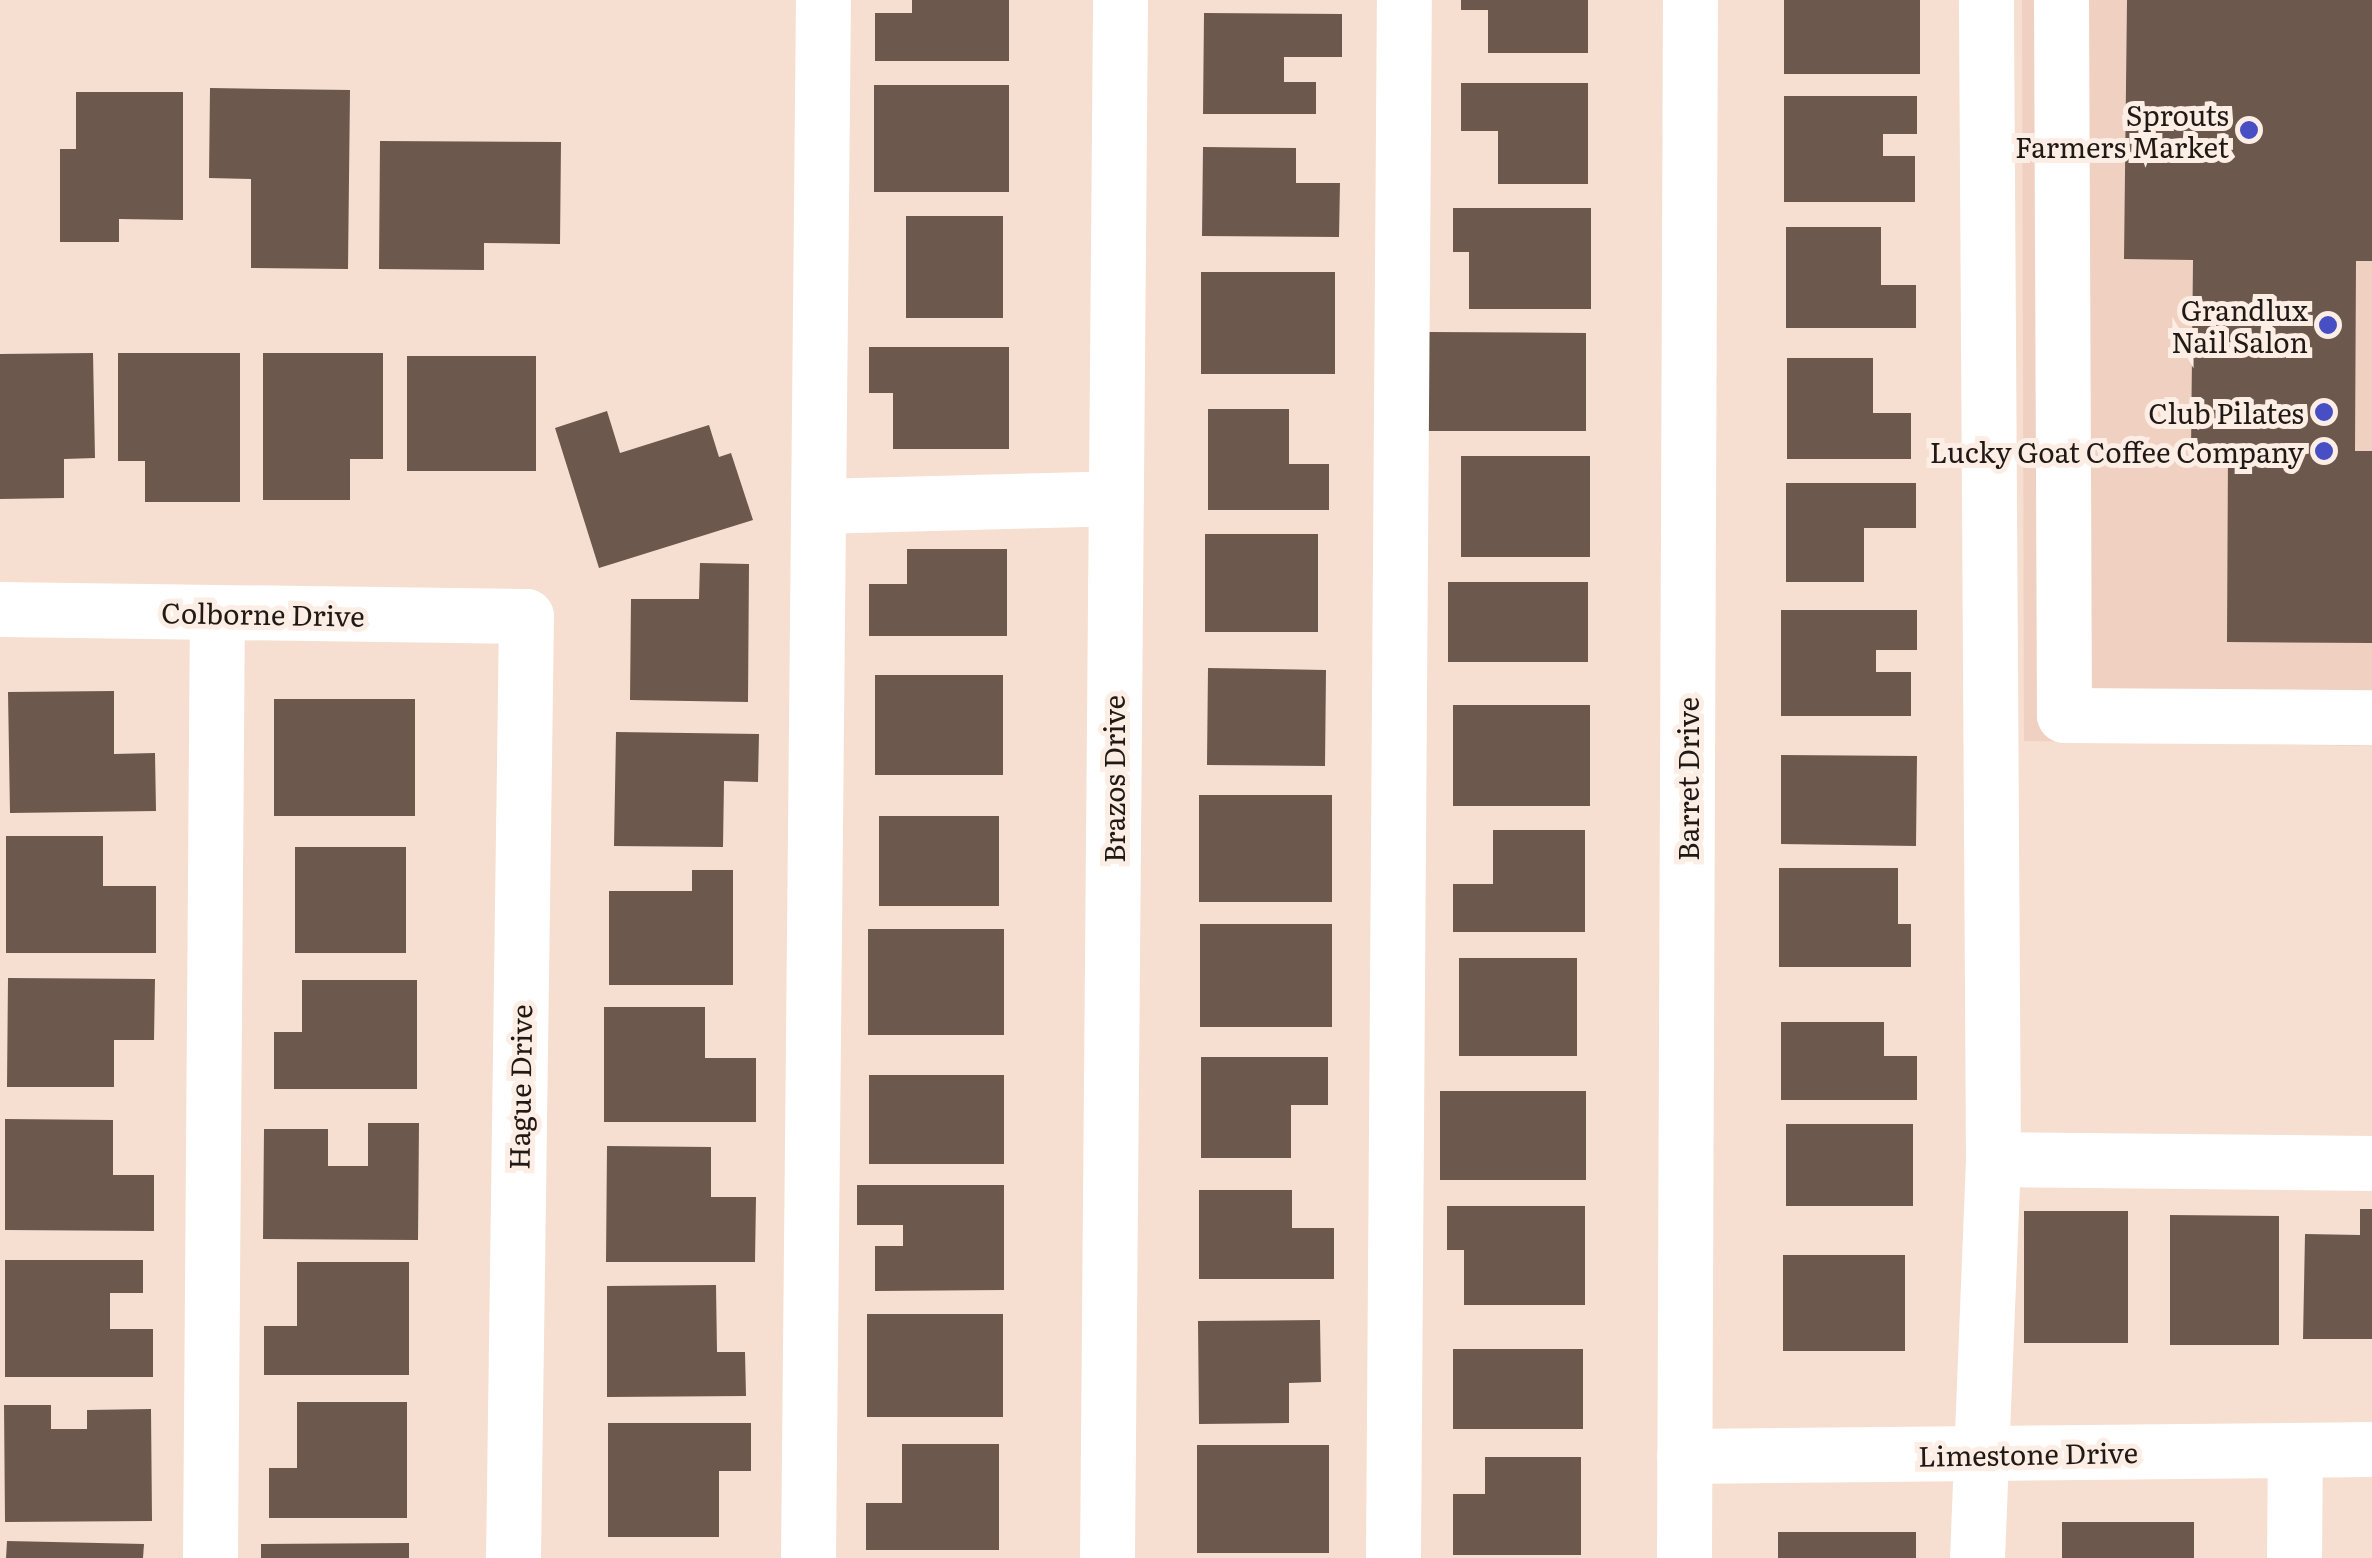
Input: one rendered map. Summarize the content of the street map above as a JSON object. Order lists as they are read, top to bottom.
{
  "streets": {
    "street": [
      "Colborne Drive",
      "Brazos Drive",
      "Barret Drive",
      "Hague Drive",
      "Limestone Drive"
    ]
  },
  "crossings": [
    ["Colborne Drive", "Hague Drive"],
    ["Barret Drive", "Limestone Drive"]
  ],
  "places": [
    "Sprouts Farmers Market",
    "Grandlux Nail Salon",
    "Club Pilates",
    "Lucky Goat Coffee Company"
  ]
}
